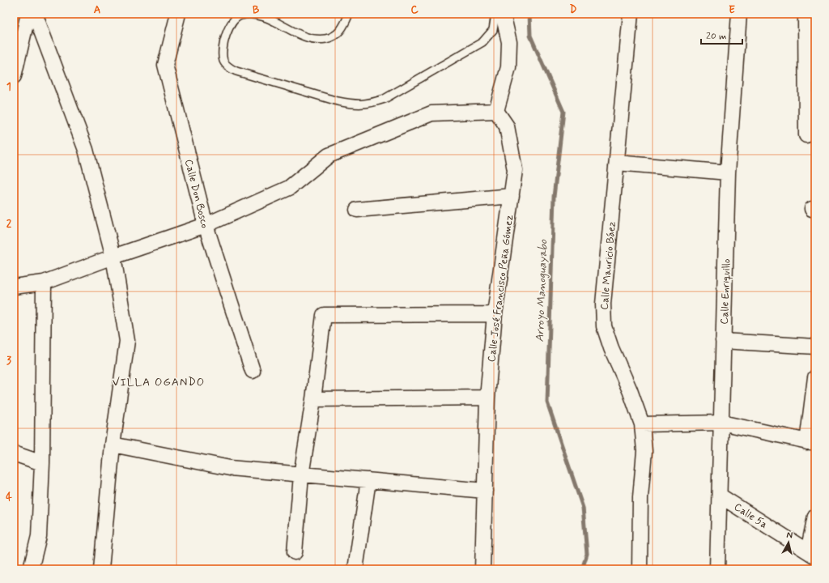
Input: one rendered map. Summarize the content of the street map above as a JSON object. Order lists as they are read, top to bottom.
{
  "streets": {
    "street": [
      "Calle Don Bosco",
      "Calle Mauricio Báez",
      "Calle José Francisco Peña Gómez",
      "Calle Enriquillo",
      "Calle 5a"
    ]
  },
  "crossings": [
    ["Calle Enriquillo", "Calle 5a"]
  ],
  "districts": ["VILLA OGANDO"],
  "water": ["Arroyo Manoguayabo"],
  "scale_bar": "20 m",
  "north": "top",
  "grid": {
    "columns": [
      "A",
      "B",
      "C",
      "D",
      "E"
    ],
    "rows": [
      "1",
      "2",
      "3",
      "4"
    ]
  }
}
